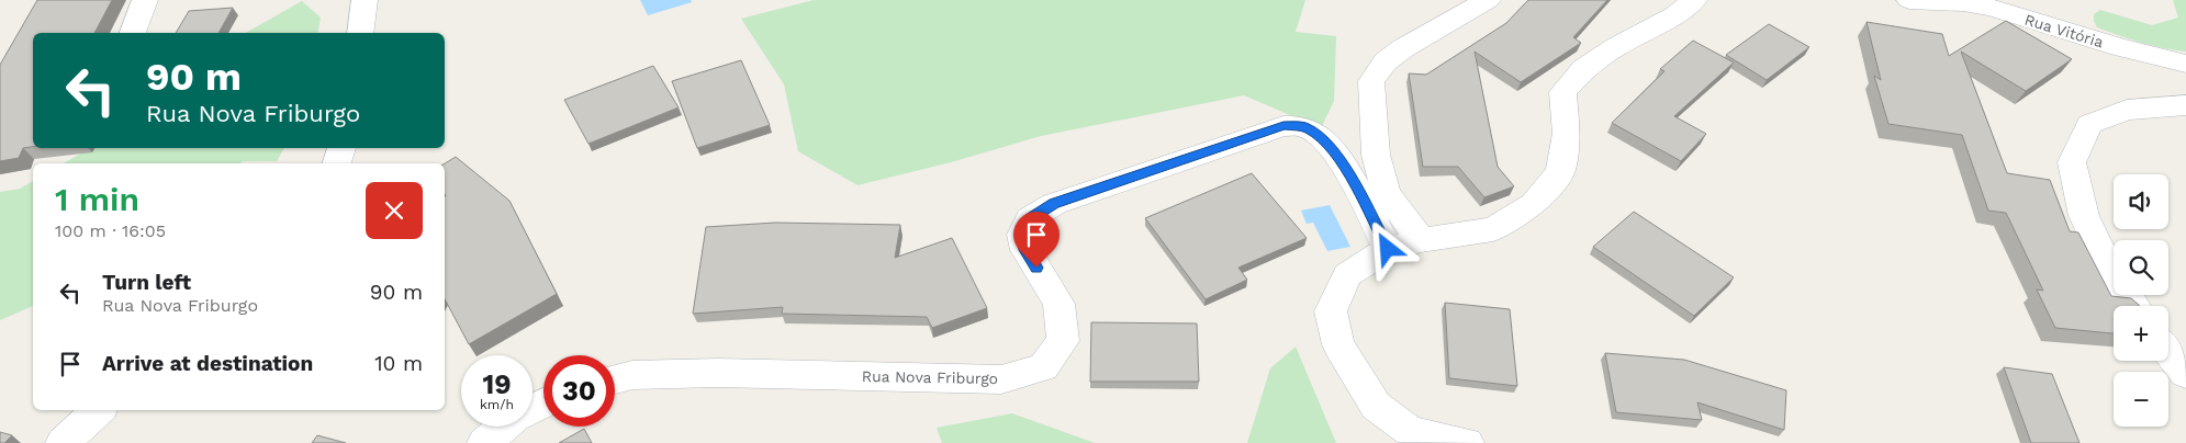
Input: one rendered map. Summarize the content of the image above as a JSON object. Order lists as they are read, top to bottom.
{
  "streets": {
    "street": ["Rua Vitória", "Rua Nova Friburgo"]
  },
  "page": {
    "turn": ["90 m", "Rua Nova Friburgo"],
    "heading": ["1 min", "100 m · 16:05"],
    "map_buttons": ["+", "−"],
    "list": [
      {
        "name": "Turn left",
        "note": "Rua Nova Friburgo",
        "value": "90 m"
      },
      {
        "name": "Arrive at destination",
        "value": "10 m"
      }
    ],
    "speed": "19 km/h",
    "limit": "30"
  }
}
